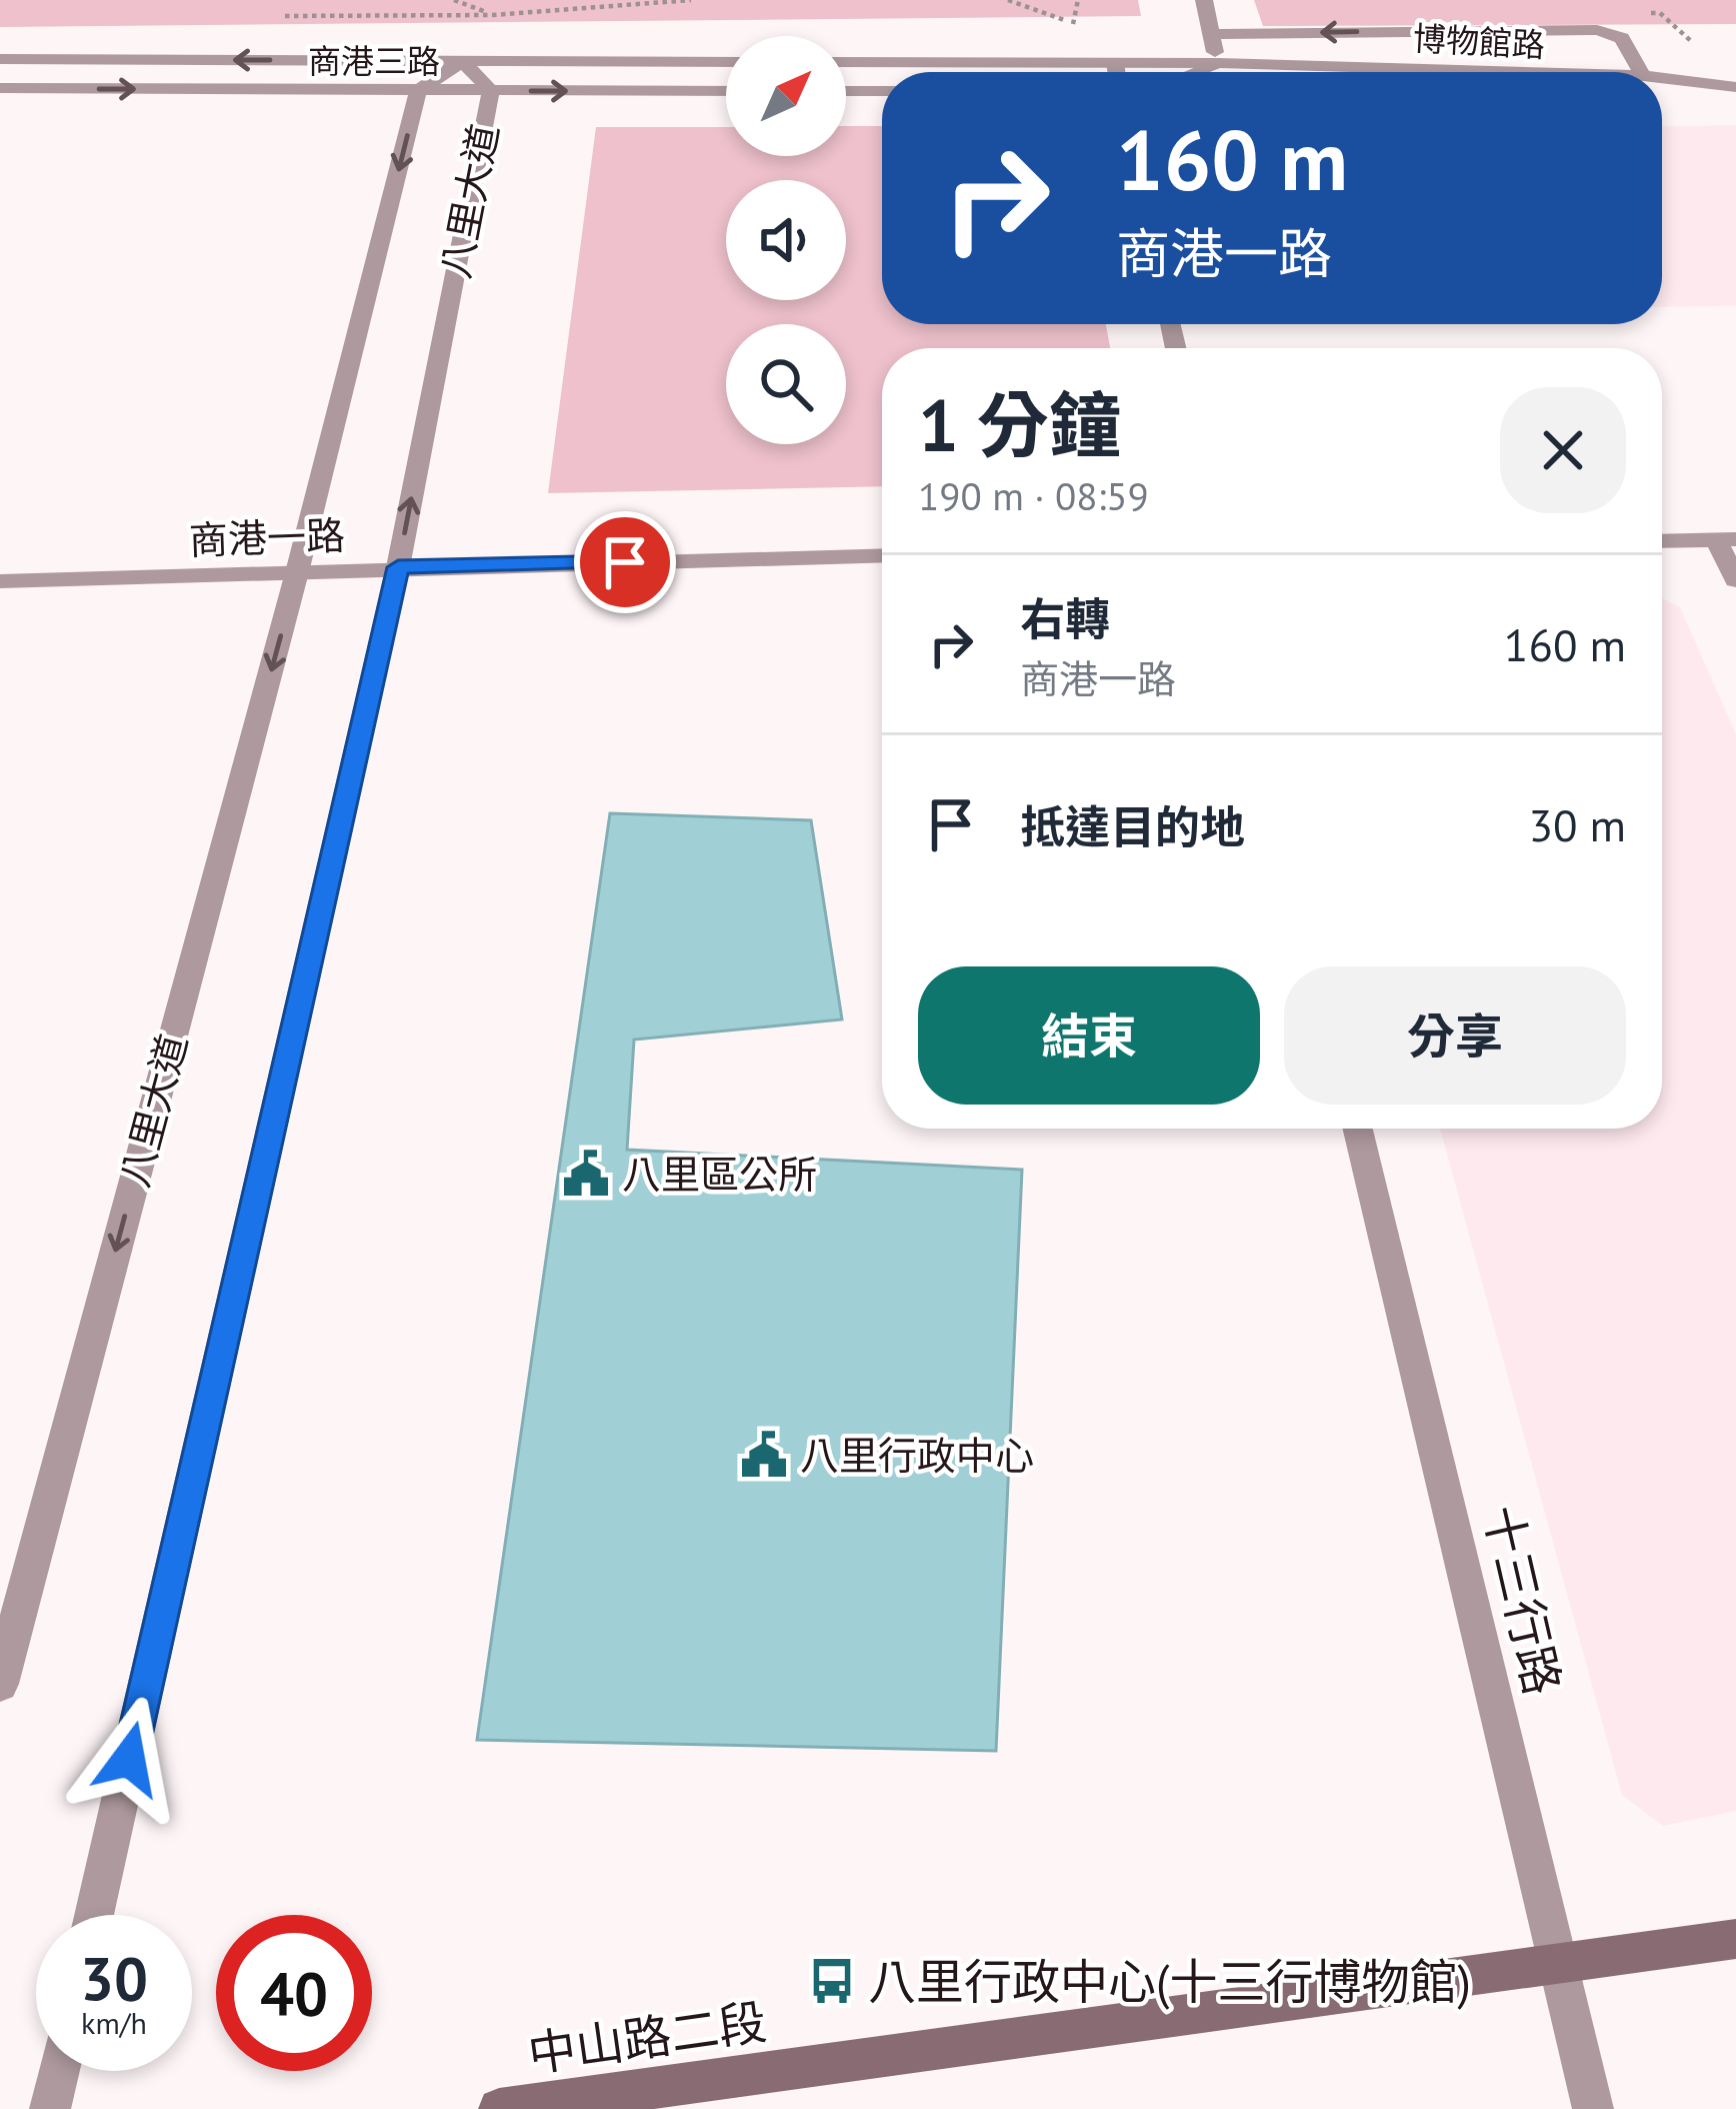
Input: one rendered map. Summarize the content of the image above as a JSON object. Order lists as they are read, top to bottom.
{
  "streets": {
    "main road": ["中山路二段"],
    "street": [
      "博物館路",
      "商港三路",
      "八里大道",
      "商港一路",
      "十三行路"
    ]
  },
  "crossings": [
    ["商港三路", "八里大道"],
    ["八里大道", "商港一路"],
    ["十三行路", "中山路二段"]
  ],
  "places": {
    "public building": ["八里區公所", "八里行政中心"],
    "bus stop": ["八里行政中心(十三行博物館)"]
  },
  "north": "top right",
  "page": {
    "turn": ["160 m", "商港一路"],
    "heading": ["1 分鐘", "190 m · 08:59"],
    "list": [
      {
        "name": "右轉",
        "note": "商港一路",
        "value": "160 m"
      },
      {
        "name": "抵達目的地",
        "value": "30 m"
      }
    ],
    "buttons": ["結束", "分享"],
    "speed": "30 km/h",
    "limit": "40"
  }
}
